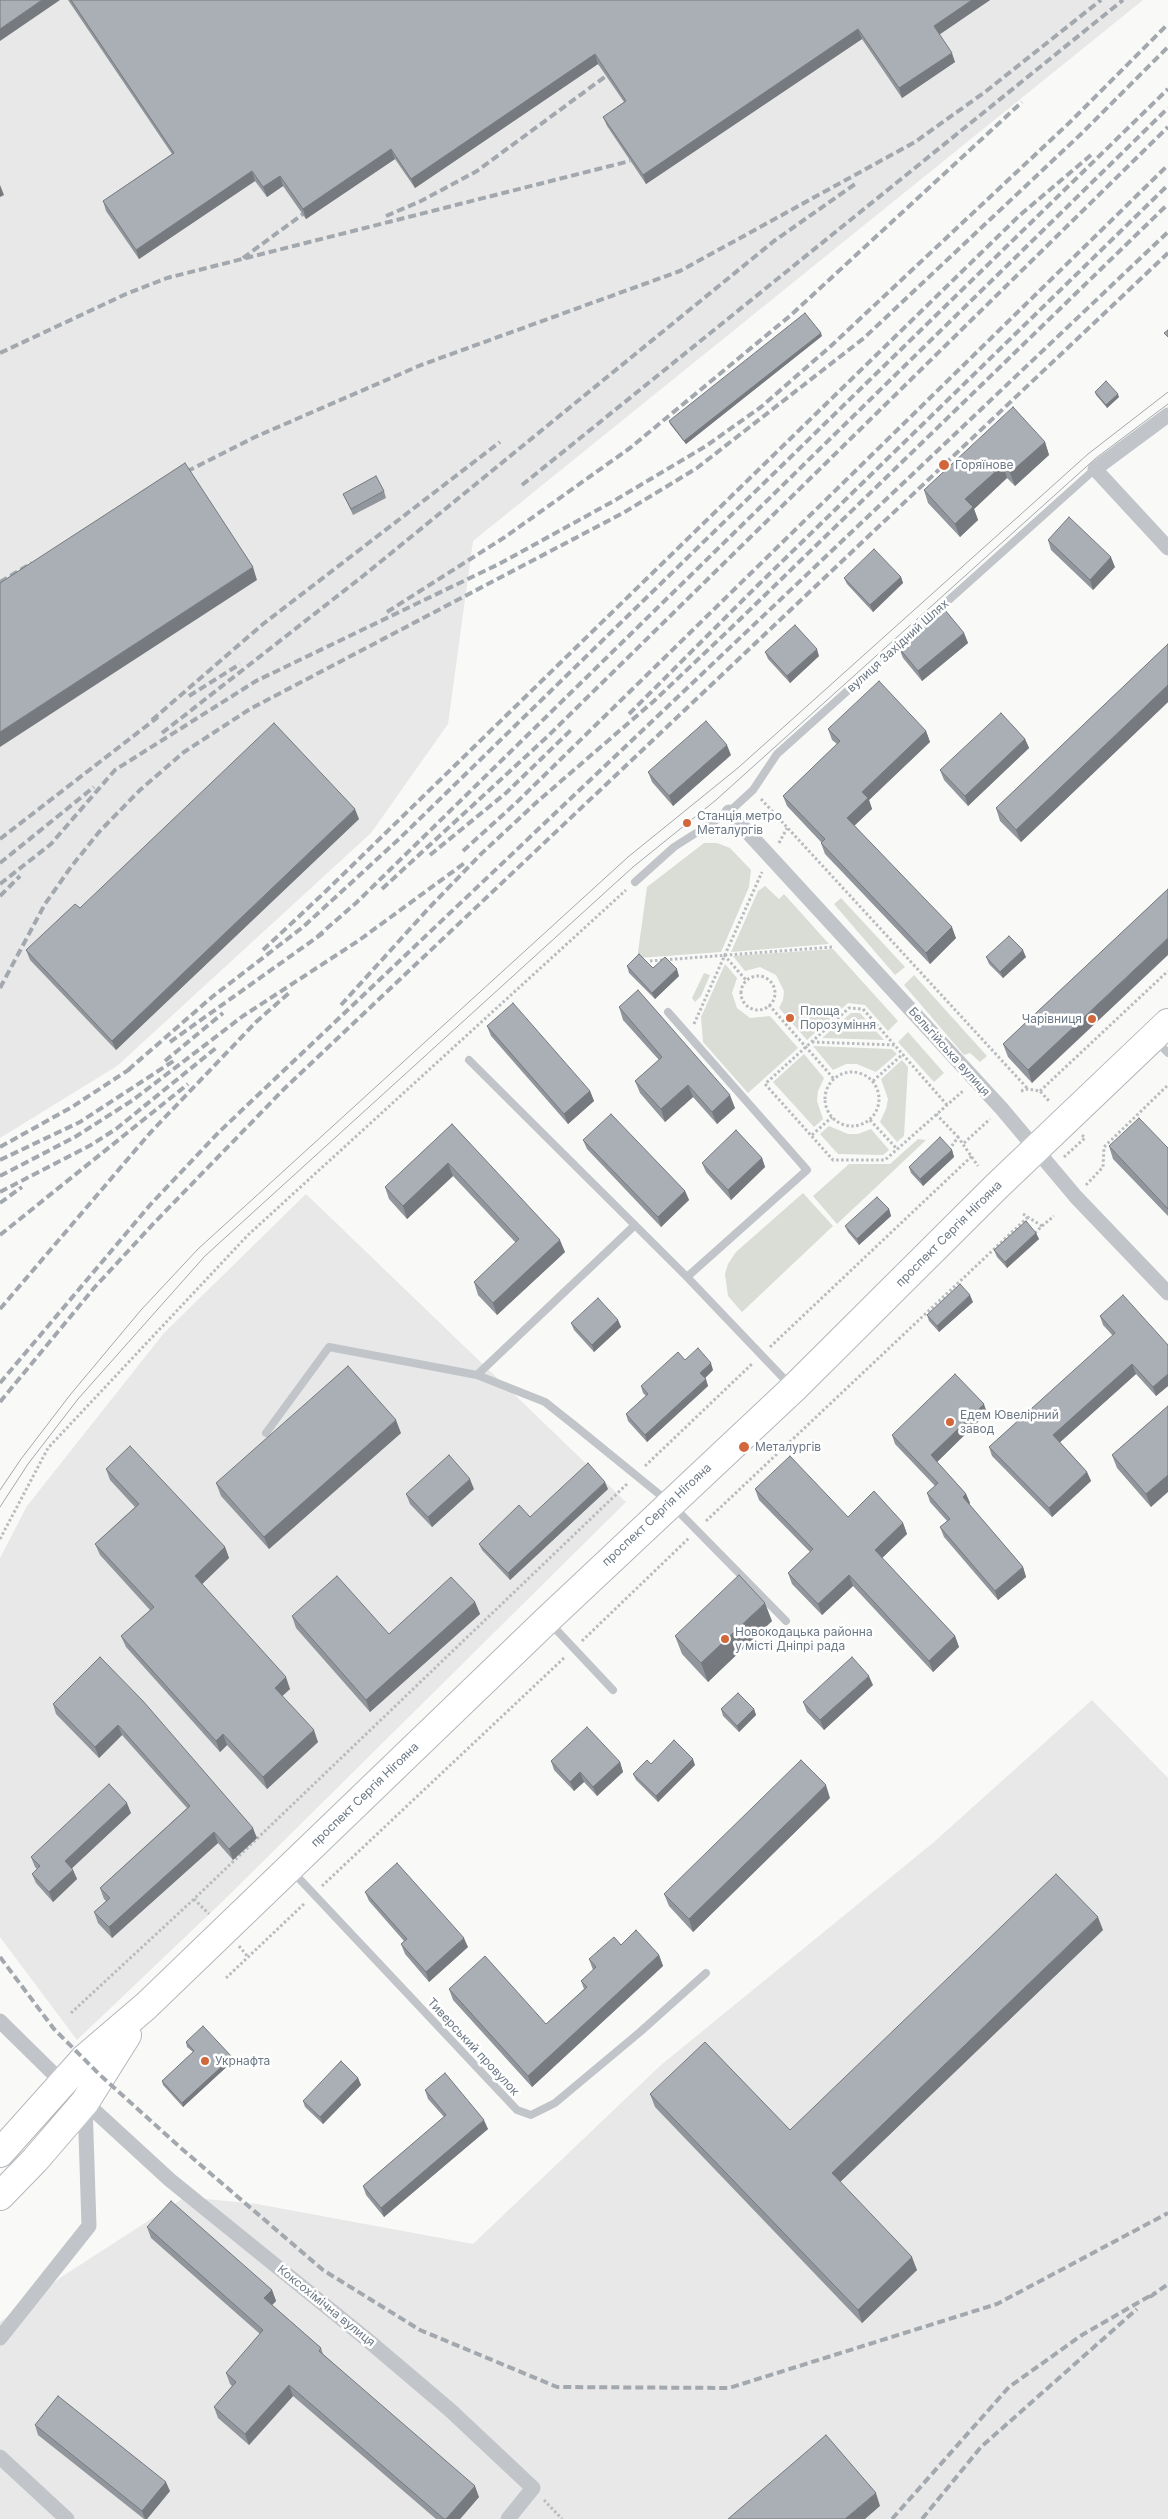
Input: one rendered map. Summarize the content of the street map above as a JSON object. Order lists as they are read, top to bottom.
{
  "streets": {
    "highway": ["проспект Сергія Нігояна"],
    "street": ["вулиця Західний Шлях", "Бельгійська вулиця", "Коксохімічна вулиця"],
    "lane": ["Тиверський провулок"]
  },
  "crossings": [
    ["вулиця Західний Шлях", "Бельгійська вулиця"],
    ["Бельгійська вулиця", "проспект Сергія Нігояна"],
    ["проспект Сергія Нігояна", "Тиверський провулок"],
    ["проспект Сергія Нігояна", "Коксохімічна вулиця"]
  ],
  "places": [
    "Горяїнове",
    "Станція метро Металургів",
    "Площа Порозуміння",
    "Чарівниця",
    "Едем Ювелірний завод",
    "Металургів",
    "Новокодацька районна у місті Дніпрі рада",
    "Укрнафта"
  ]
}
